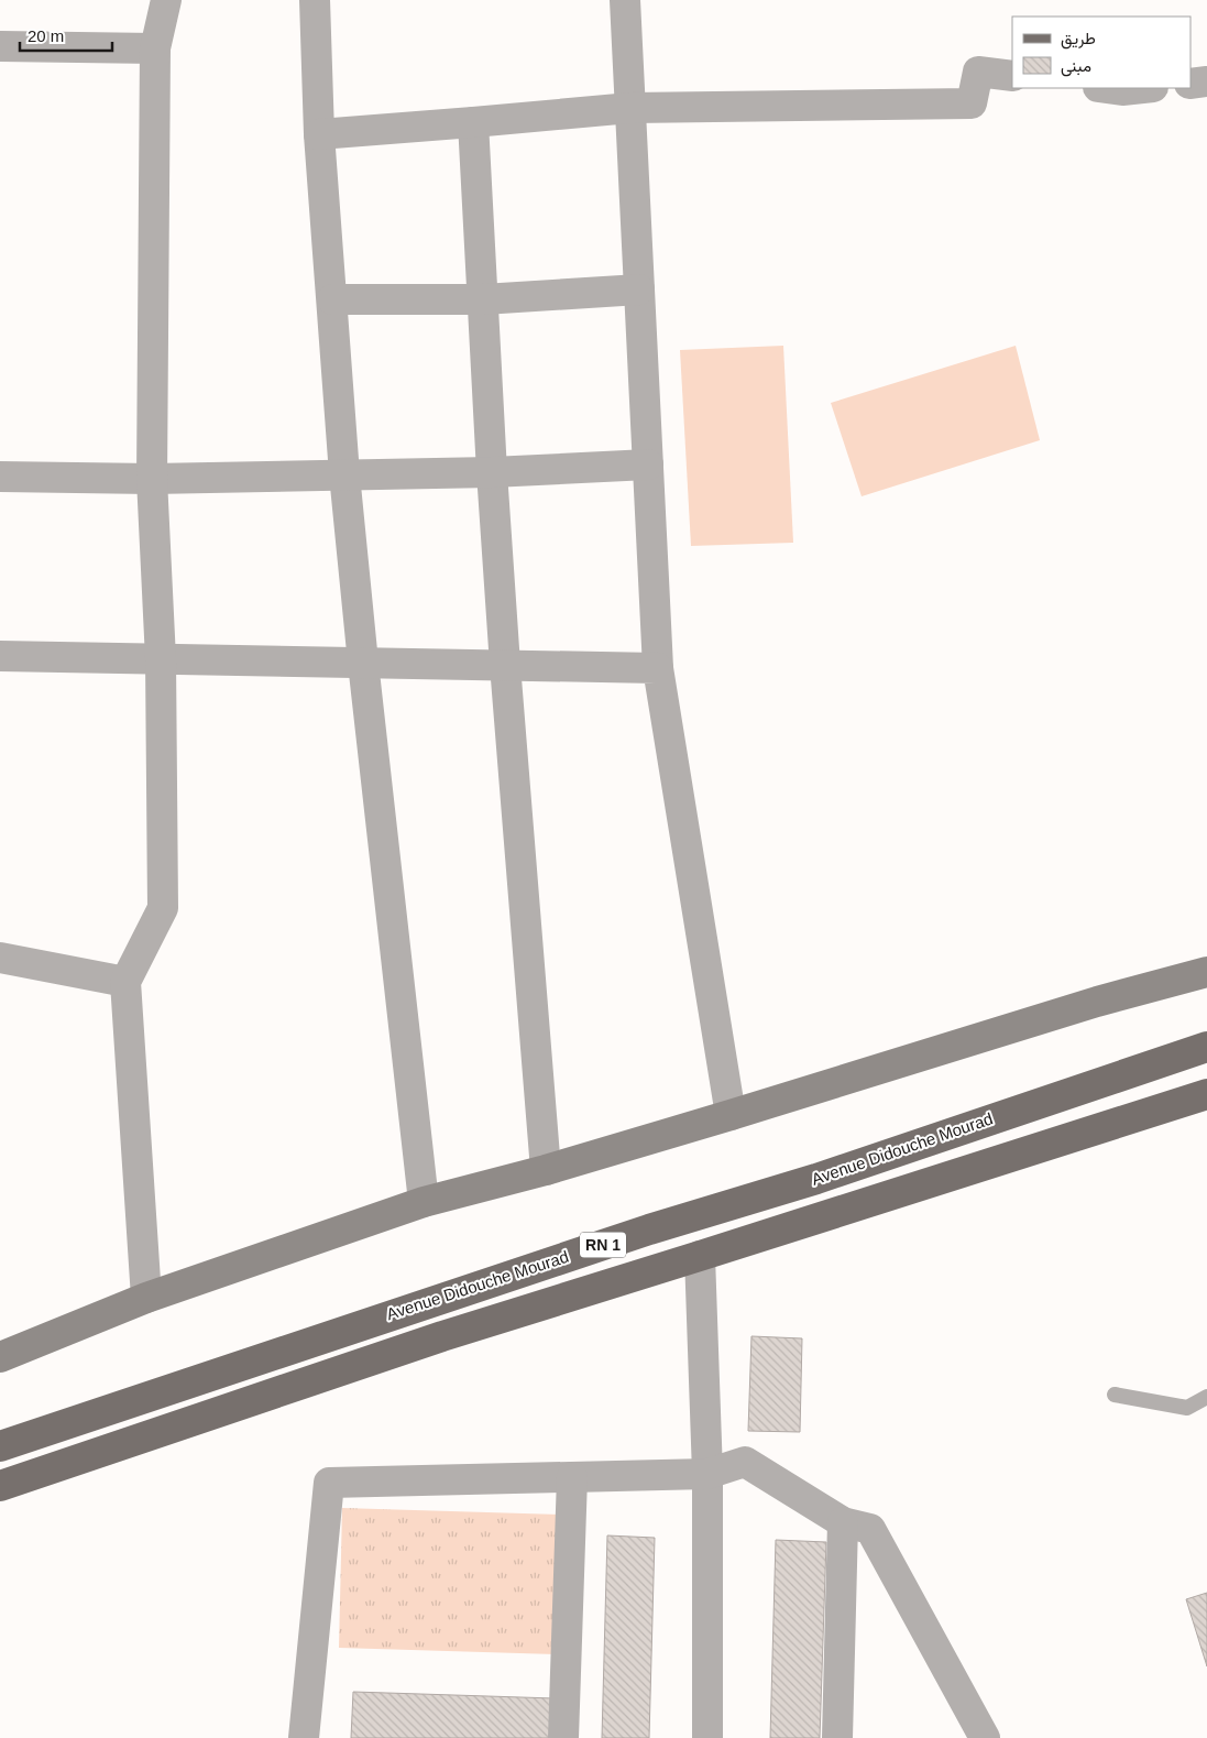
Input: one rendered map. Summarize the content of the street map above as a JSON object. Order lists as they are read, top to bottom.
{
  "streets": {
    "main road": ["Avenue Didouche Mourad", "RN 1"]
  },
  "legend": ["طريق", "مبنى"],
  "scale_bar": "20 m"
}
